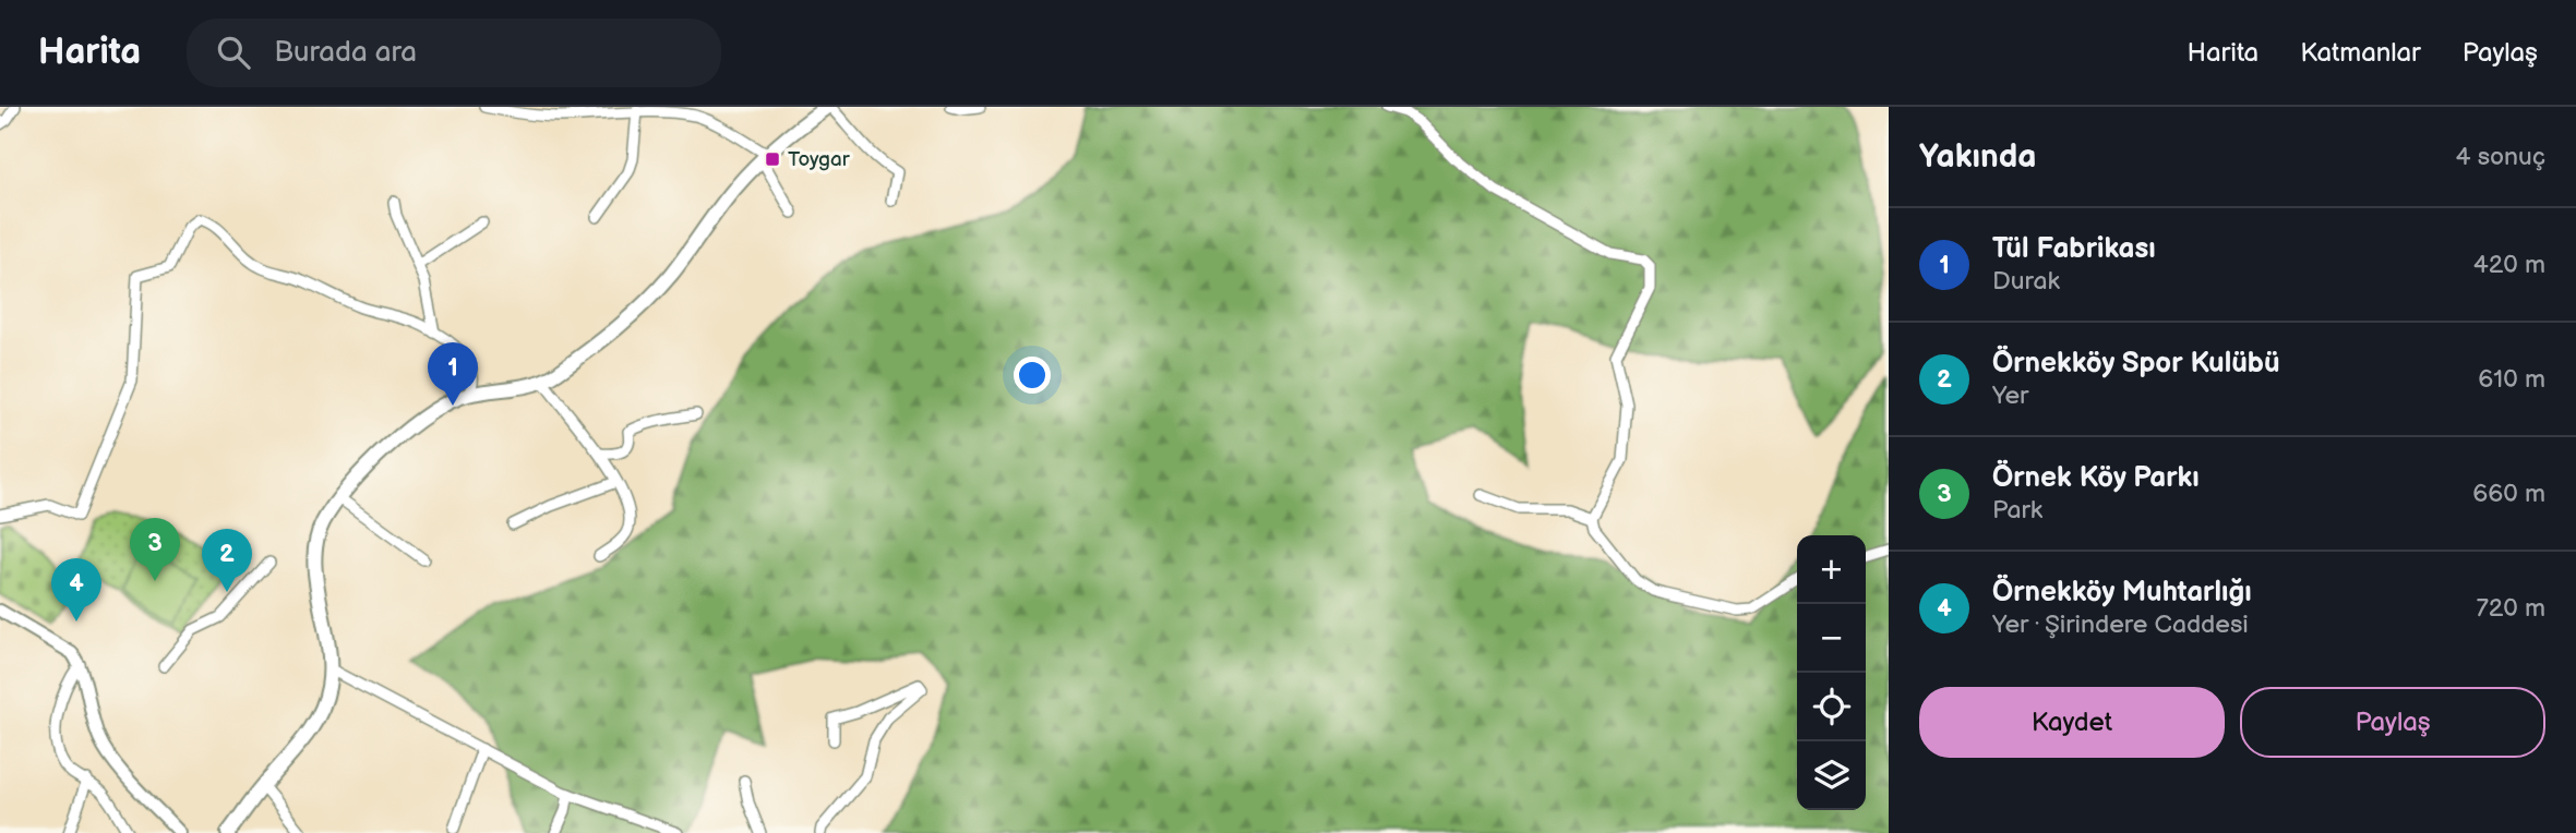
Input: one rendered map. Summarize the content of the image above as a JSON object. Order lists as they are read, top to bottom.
{
  "places": {
    "transit": ["Toygar"]
  },
  "page": {
    "header": "Harita",
    "search": "Burada ara",
    "nav": ["Harita", "Katmanlar", "Paylaş"],
    "heading": ["Yakında", "4 sonuç"],
    "list": [
      {
        "mark": "1",
        "name": "Tül Fabrikası",
        "note": "Durak",
        "value": "420 m"
      },
      {
        "mark": "2",
        "name": "Örnekköy Spor Kulübü",
        "note": "Yer",
        "value": "610 m"
      },
      {
        "mark": "3",
        "name": "Örnek Köy Parkı",
        "note": "Park",
        "value": "660 m"
      },
      {
        "mark": "4",
        "name": "Örnekköy Muhtarlığı",
        "note": "Yer · Şirindere Caddesi",
        "value": "720 m"
      }
    ],
    "pins": [
      "1",
      "3",
      "2",
      "4"
    ],
    "map_buttons": ["+", "−"],
    "buttons": ["Kaydet", "Paylaş"]
  }
}
